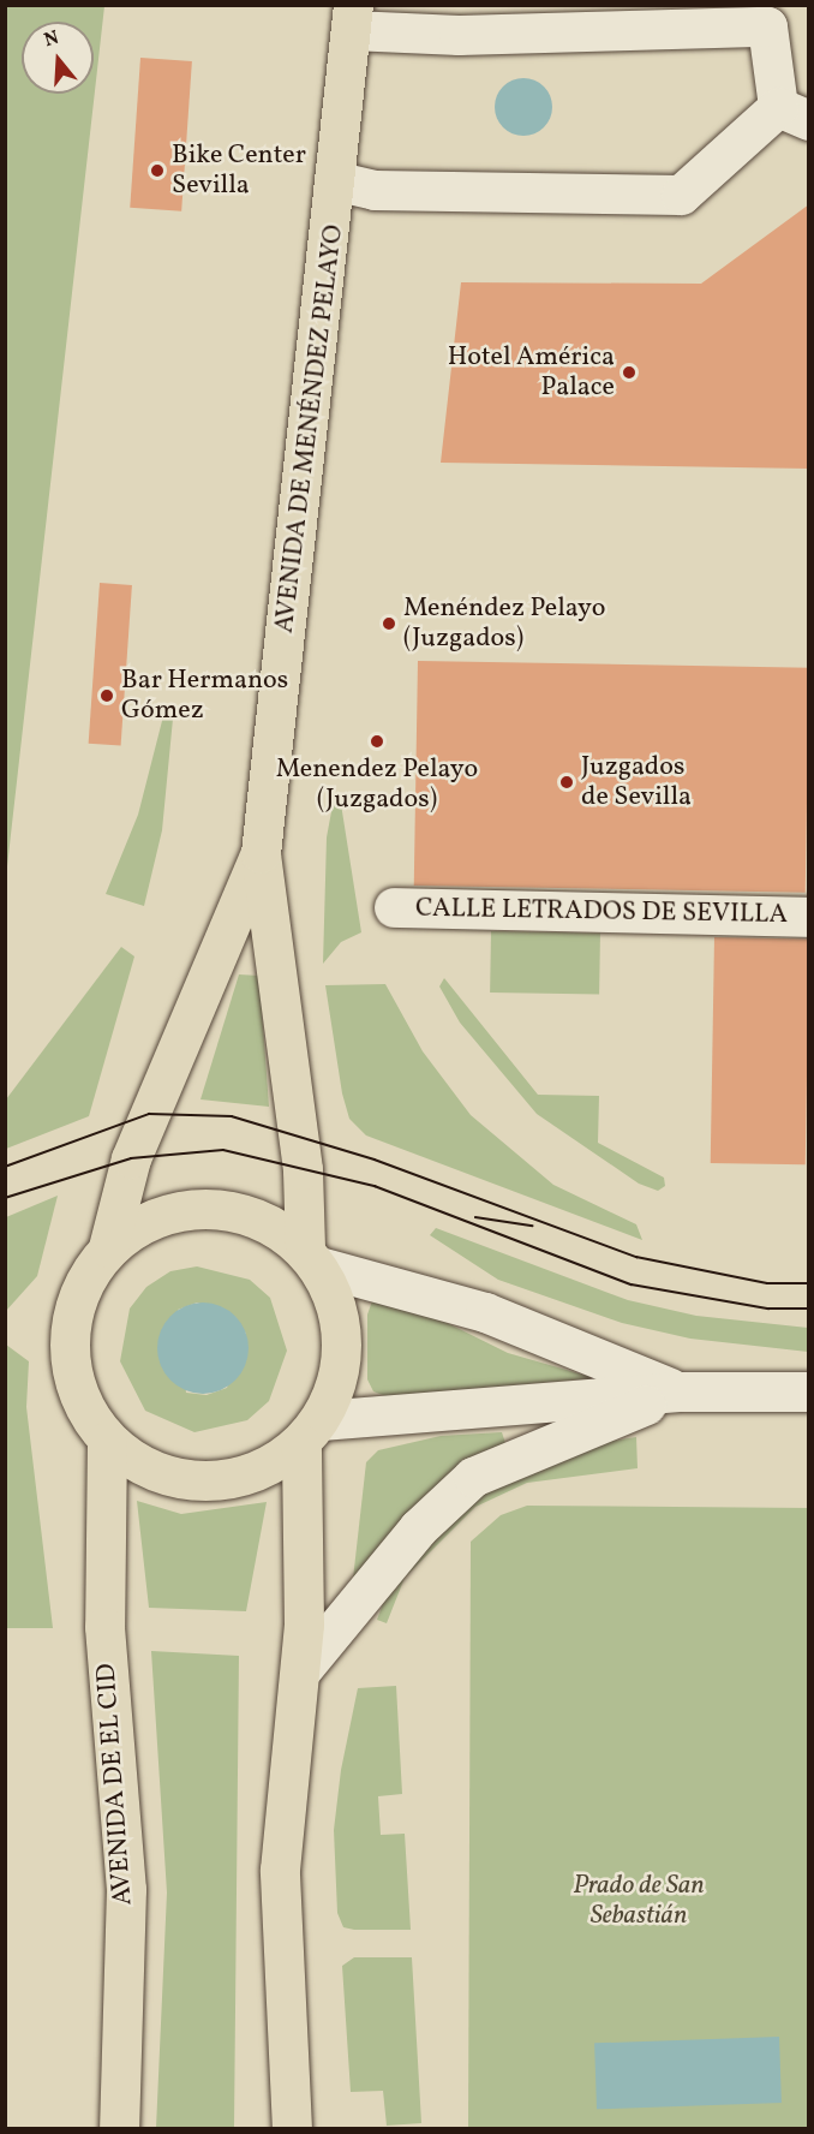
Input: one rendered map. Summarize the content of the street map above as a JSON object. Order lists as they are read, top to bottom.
{
  "streets": {
    "main road": ["AVENIDA DE MENÉNDEZ PELAYO", "AVENIDA DE EL CID"],
    "street": ["CALLE LETRADOS DE SEVILLA"]
  },
  "parks": ["Prado de San Sebastián"],
  "places": [
    "Bike Center Sevilla",
    "Hotel América Palace",
    "Menéndez Pelayo (Juzgados)",
    "Bar Hermanos Gómez",
    "Menendez Pelayo (Juzgados)",
    "Juzgados de Sevilla"
  ],
  "north": "top"
}
